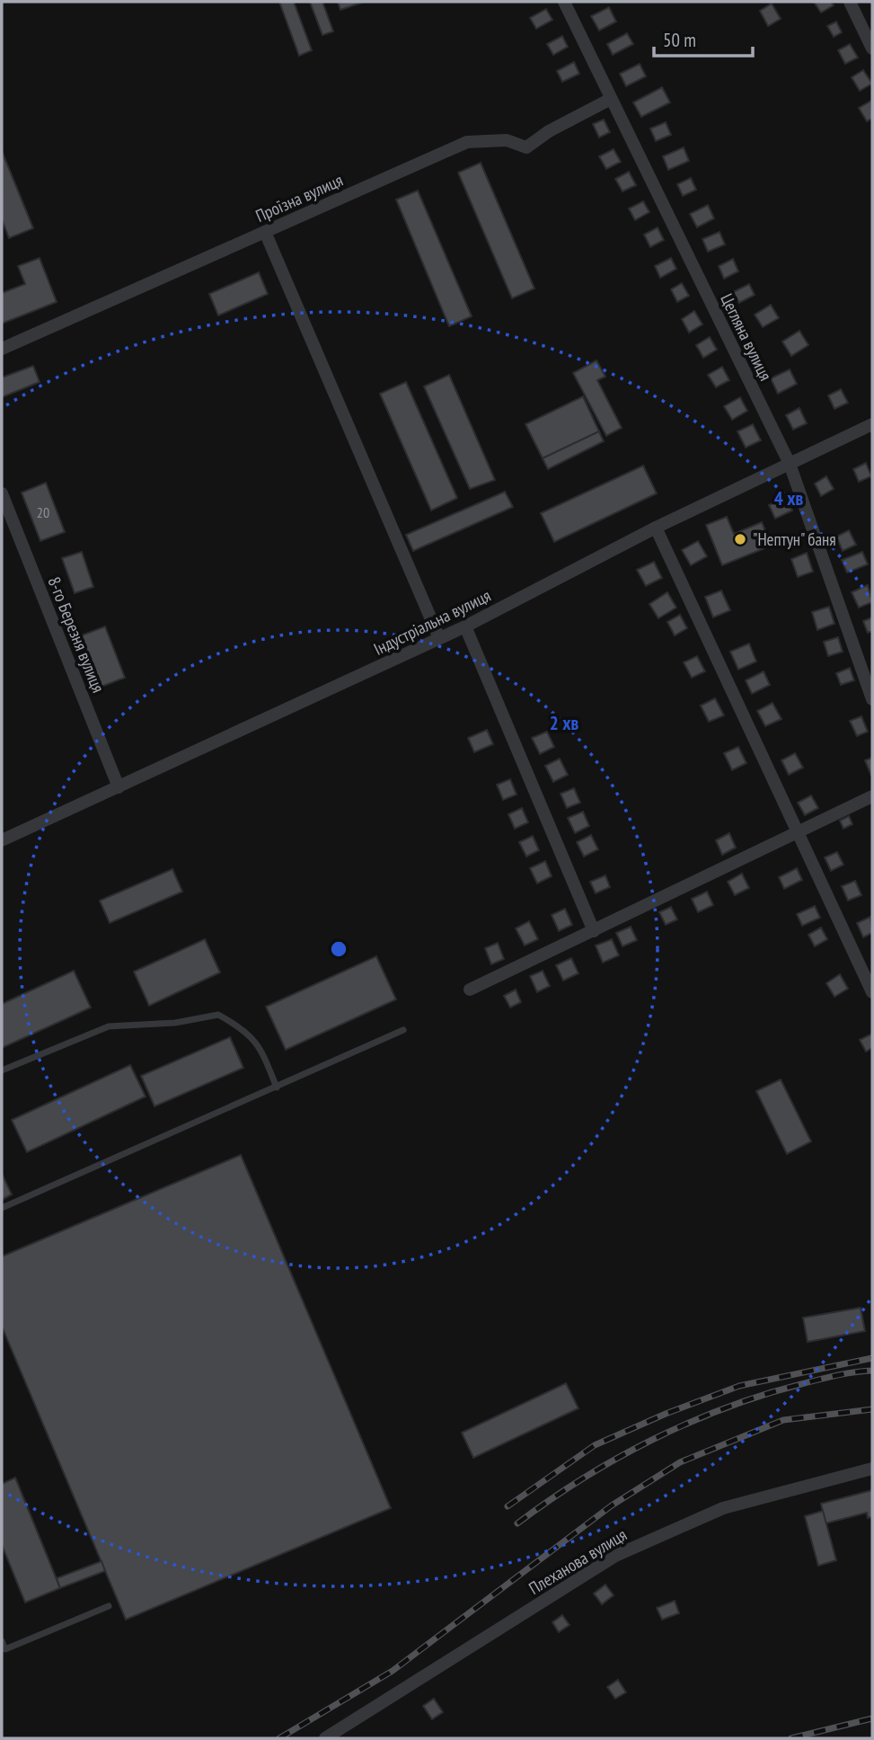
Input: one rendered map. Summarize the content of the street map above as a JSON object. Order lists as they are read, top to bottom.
{
  "streets": {
    "street": [
      "Проїзна вулиця",
      "Цегляна вулиця",
      "Індустріальна вулиця",
      "8-го Березня вулиця",
      "Плеханова вулиця"
    ]
  },
  "crossings": [
    ["Проїзна вулиця", "Цегляна вулиця"],
    ["Цегляна вулиця", "Індустріальна вулиця"],
    ["Індустріальна вулиця", "8-го Березня вулиця"]
  ],
  "places": ["\"Нептун\" баня"],
  "house_numbers": ["20"],
  "scale_bar": "50 m",
  "rings": ["4 хв", "2 хв"]
}
